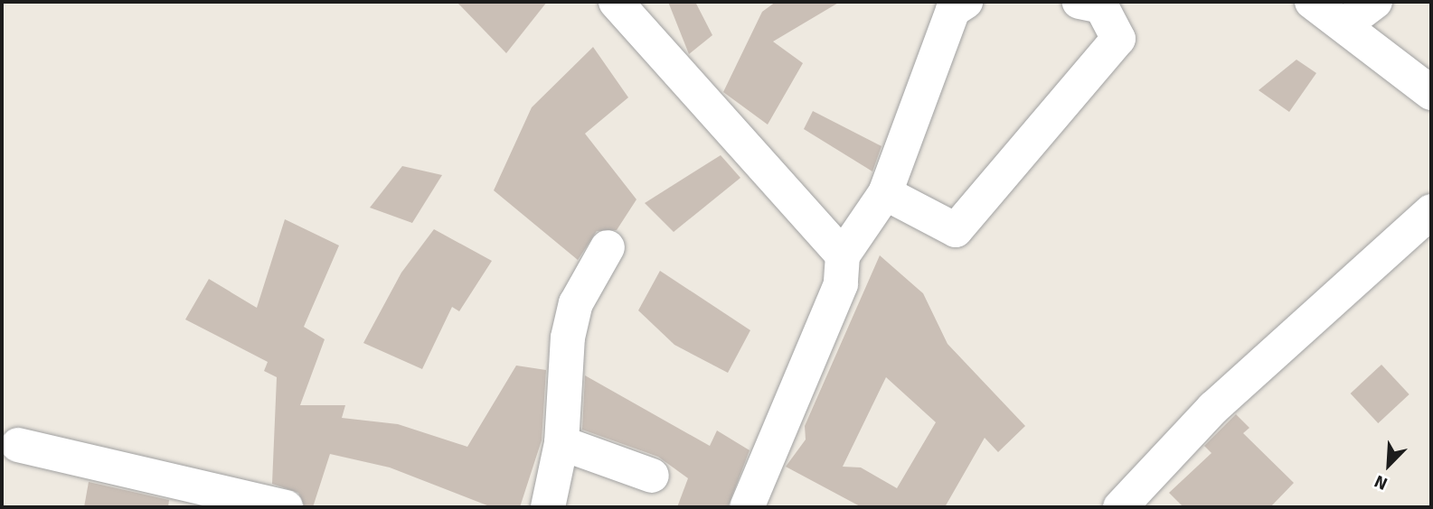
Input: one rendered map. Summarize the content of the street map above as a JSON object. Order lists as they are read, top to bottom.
{
  "north": "bottom left"
}
